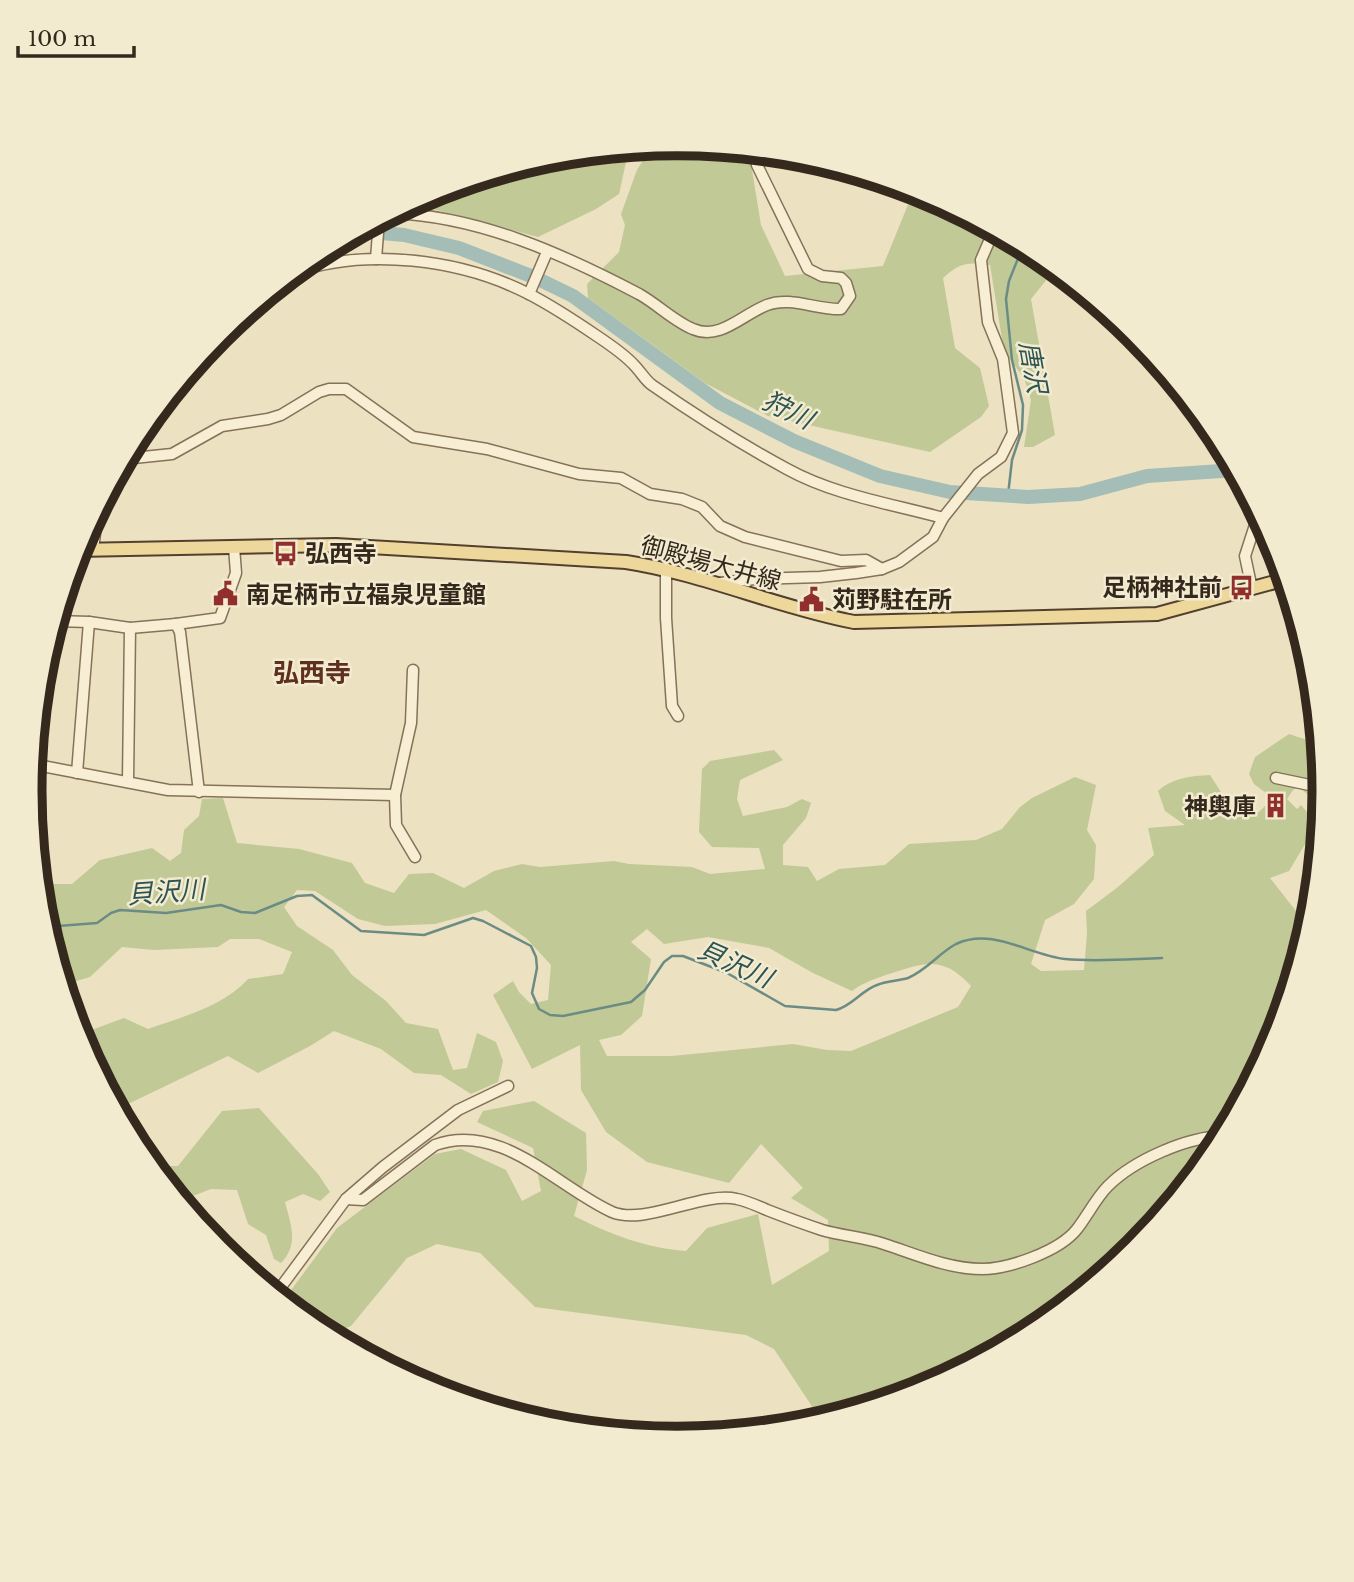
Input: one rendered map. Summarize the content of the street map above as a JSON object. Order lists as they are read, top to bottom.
{
  "streets": {
    "main road": ["御殿場大井線"]
  },
  "districts": ["弘西寺"],
  "water": ["唐沢", "狩川", "貝沢川"],
  "places": {
    "bus stop": ["弘西寺", "足柄神社前"],
    "public building": ["南足柄市立福泉児童館", "苅野駐在所"],
    "building": ["神輿庫"]
  },
  "scale_bar": "100 m"
}
